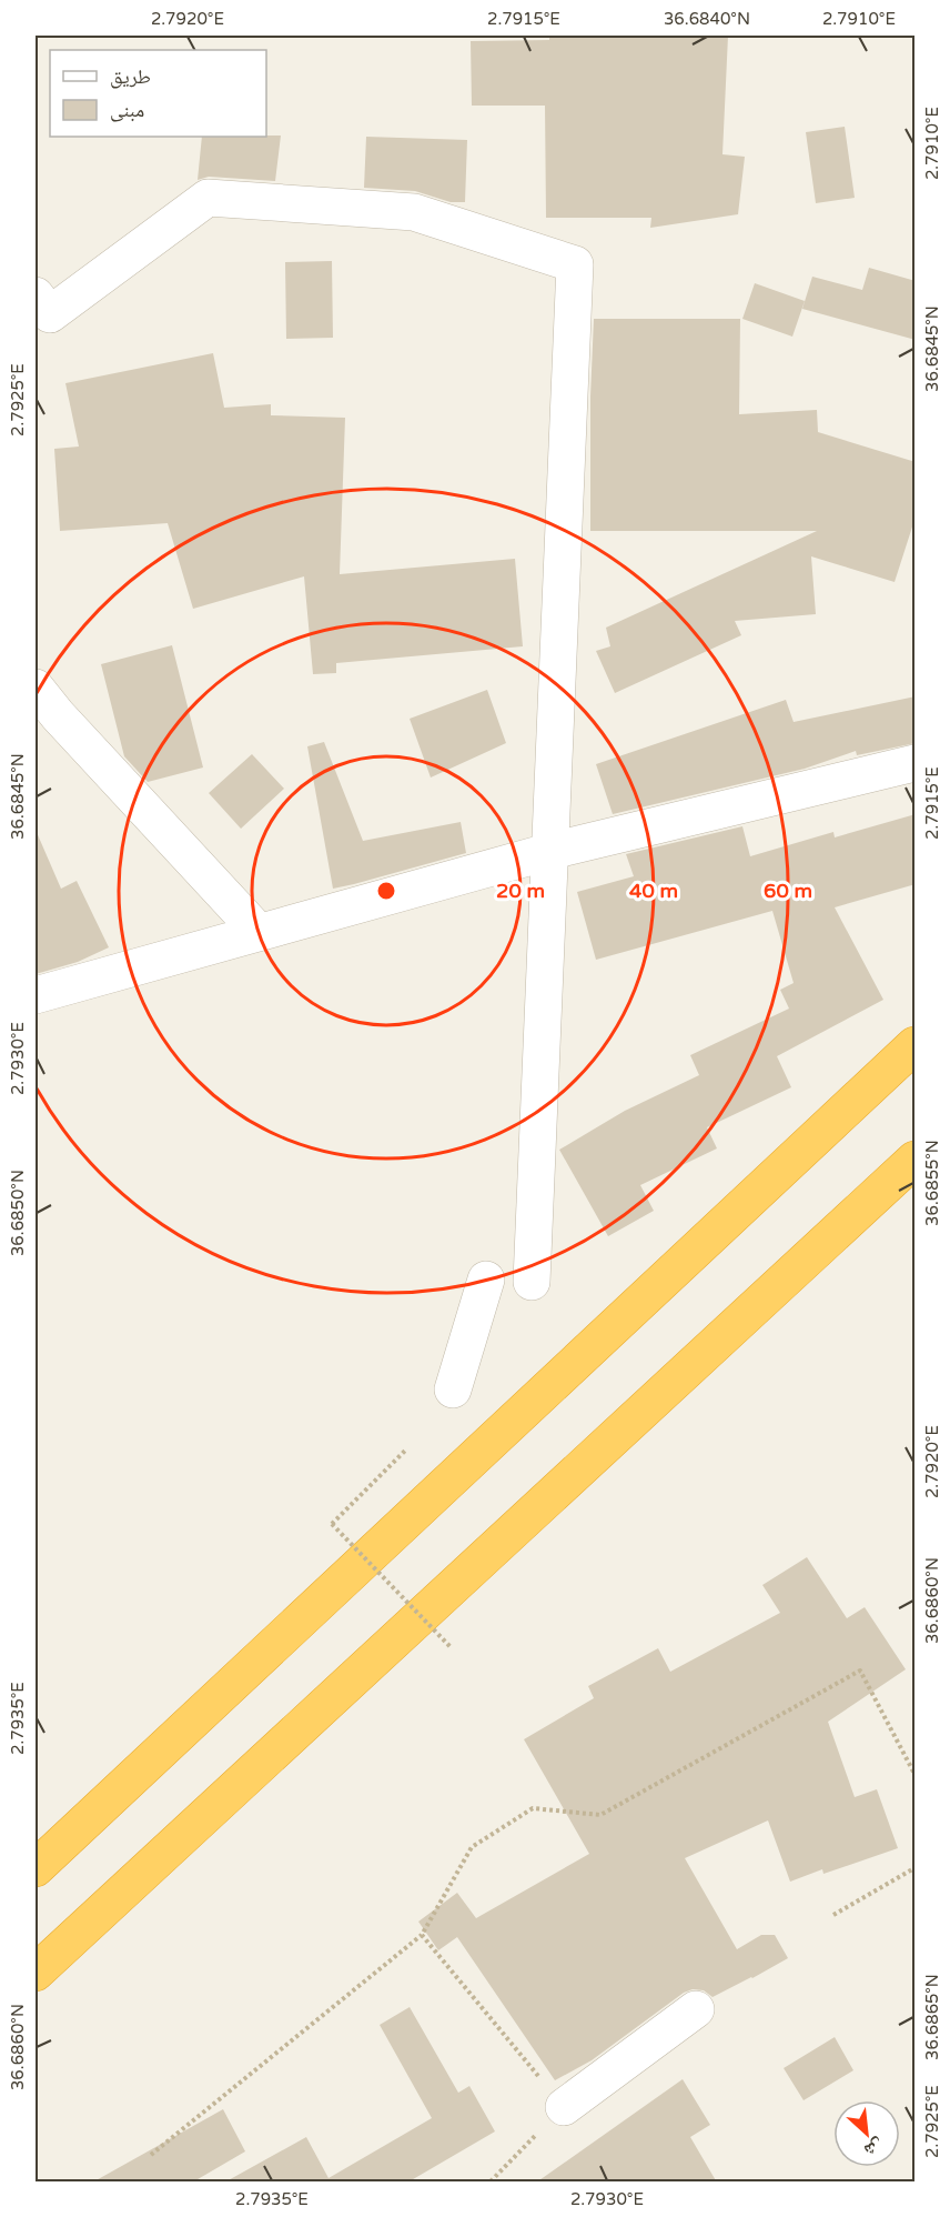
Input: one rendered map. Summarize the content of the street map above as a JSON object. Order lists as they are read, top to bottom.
{
  "legend": ["طريق", "مبنى"],
  "north": "bottom right",
  "coordinates": [
    "2.7920°E",
    "2.7915°E",
    "36.6840°N",
    "2.7910°E",
    "36.6845°N",
    "2.7925°E",
    "2.7930°E",
    "36.6855°N",
    "36.6850°N",
    "36.6860°N",
    "2.7935°E",
    "36.6865°N"
  ],
  "rings": ["20 m", "40 m", "60 m"]
}
